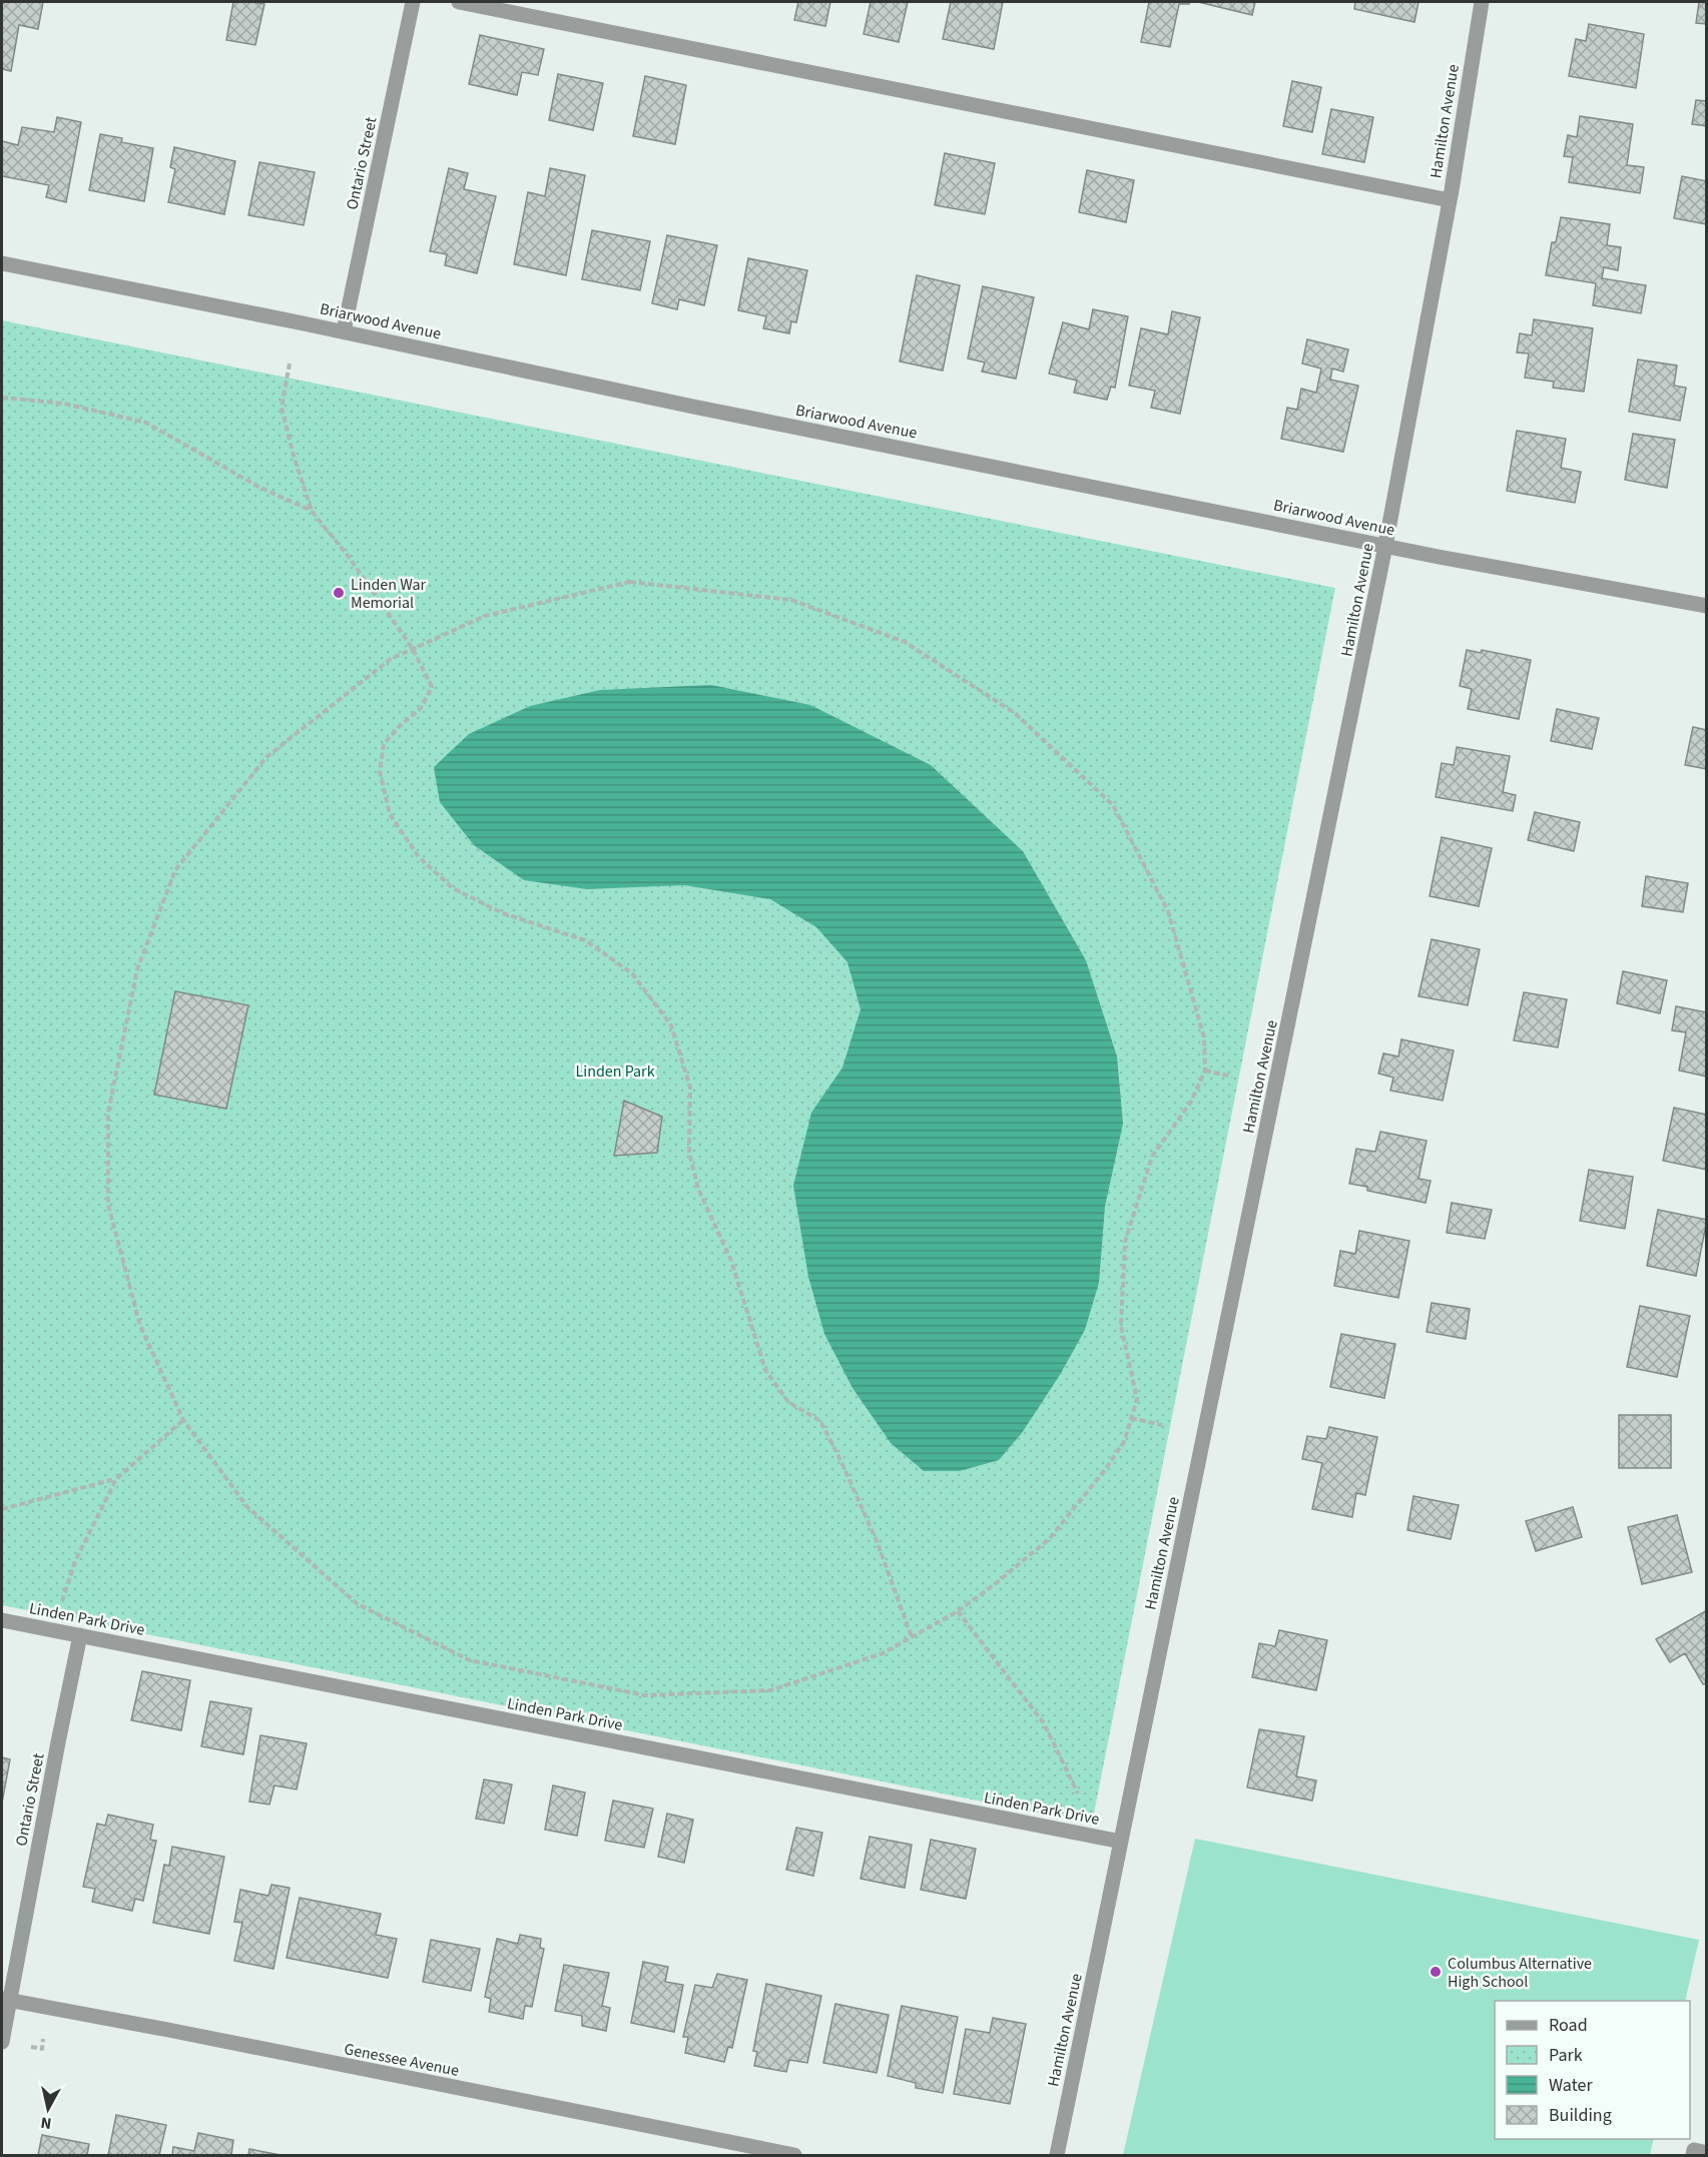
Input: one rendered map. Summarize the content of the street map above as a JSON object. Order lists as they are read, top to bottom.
{
  "streets": {
    "street": [
      "Hamilton Avenue",
      "Ontario Street",
      "Briarwood Avenue",
      "Linden Park Drive",
      "Genessee Avenue"
    ]
  },
  "crossings": [
    ["Hamilton Avenue", "Briarwood Avenue"],
    ["Hamilton Avenue", "Linden Park Drive"],
    ["Ontario Street", "Briarwood Avenue"],
    ["Ontario Street", "Linden Park Drive"],
    ["Ontario Street", "Genessee Avenue"]
  ],
  "parks": ["Linden Park"],
  "places": ["Linden War Memorial", "Columbus Alternative High School"],
  "legend": [
    "Road",
    "Park",
    "Water",
    "Building"
  ],
  "north": "bottom"
}
